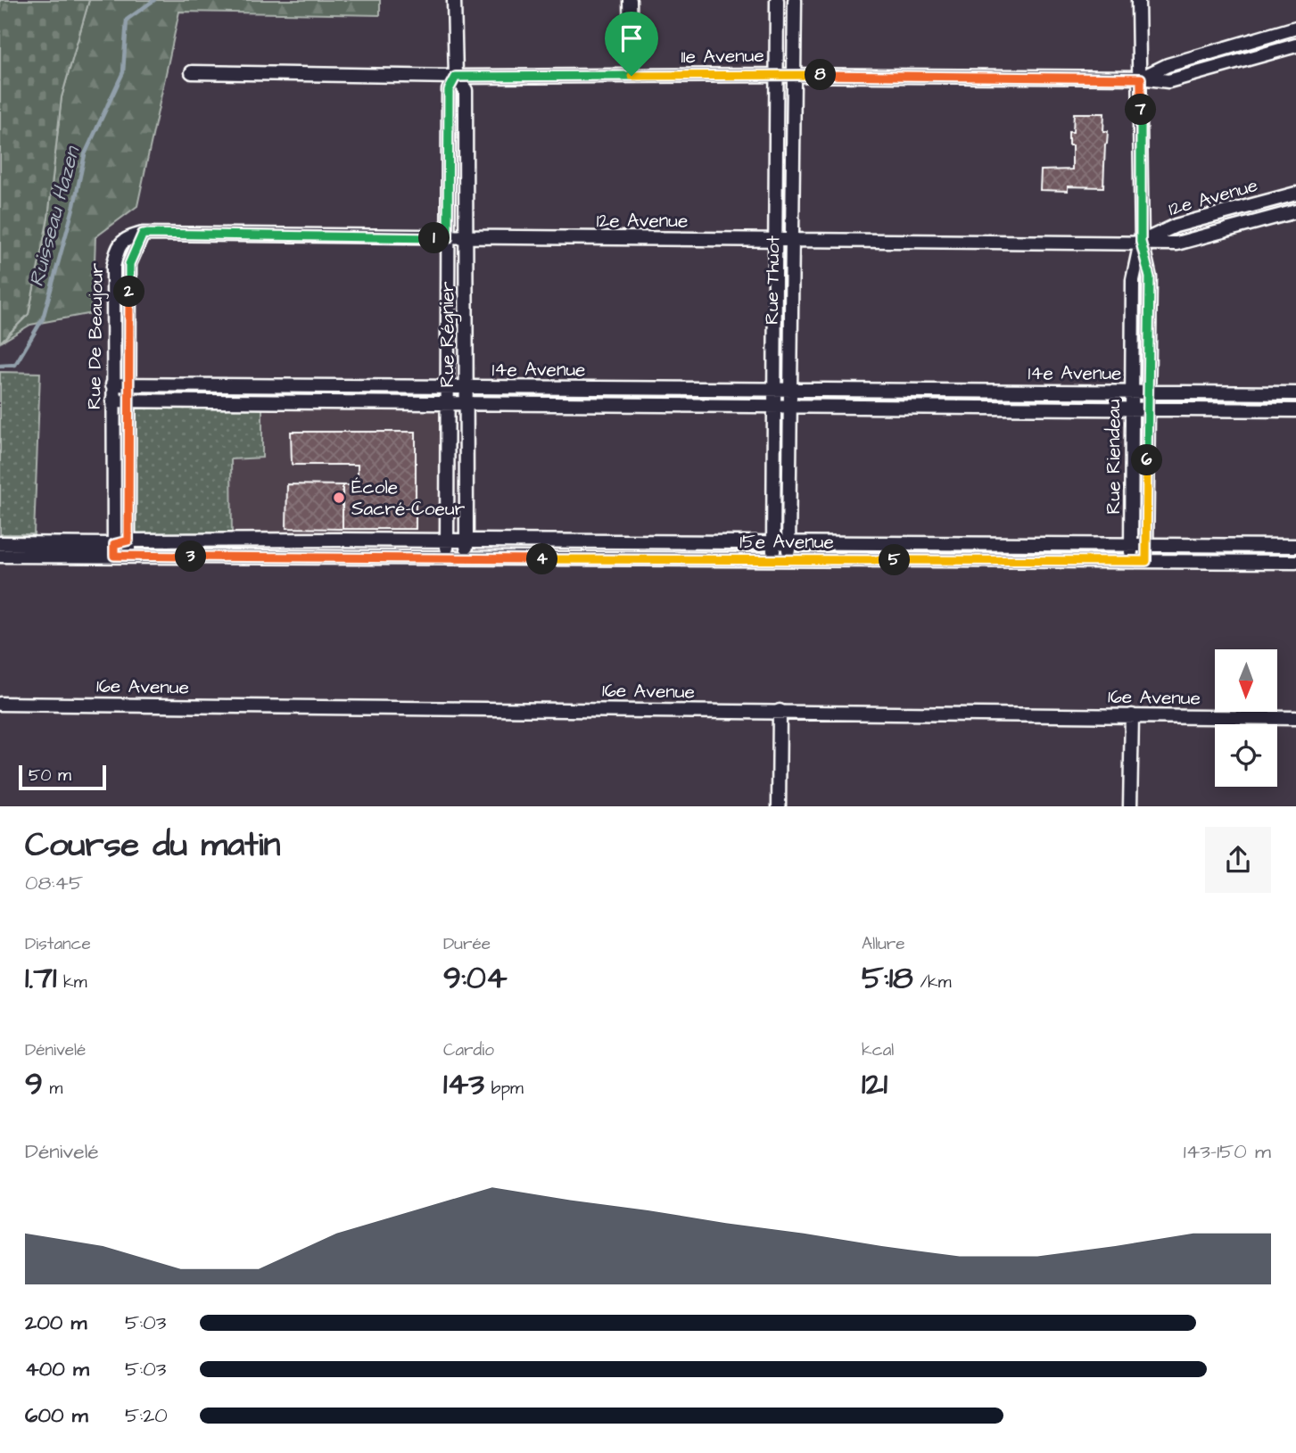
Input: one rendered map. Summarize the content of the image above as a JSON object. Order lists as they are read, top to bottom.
{
  "streets": {
    "street": [
      "11e Avenue",
      "12e Avenue",
      "Rue Thuot",
      "Rue Régnier",
      "Rue De Beaujour",
      "14e Avenue",
      "Rue Riendeau",
      "15e Avenue",
      "16e Avenue"
    ]
  },
  "crossings": [
    ["11e Avenue", "Rue Thuot"],
    ["11e Avenue", "Rue Régnier"],
    ["11e Avenue", "Rue Riendeau"],
    ["12e Avenue", "Rue Thuot"],
    ["12e Avenue", "Rue Régnier"],
    ["12e Avenue", "Rue De Beaujour"],
    ["12e Avenue", "Rue Riendeau"],
    ["Rue Thuot", "14e Avenue"],
    ["Rue Thuot", "15e Avenue"],
    ["Rue Régnier", "14e Avenue"],
    ["Rue Régnier", "15e Avenue"],
    ["Rue De Beaujour", "14e Avenue"],
    ["Rue De Beaujour", "15e Avenue"],
    ["14e Avenue", "Rue Riendeau"],
    ["Rue Riendeau", "15e Avenue"]
  ],
  "water": ["Ruisseau Hazen"],
  "places": ["École Sacré-Coeur"],
  "scale_bar": "50 m",
  "north": "bottom",
  "page": {
    "pins": [
      "8",
      "7",
      "1",
      "2",
      "6",
      "3",
      "4",
      "5"
    ],
    "scale": "50 m",
    "heading": ["Course du matin", "08:45"],
    "stats": [
      ["Distance", "1.71 km"],
      ["Durée", "9:04"],
      ["Allure", "5:18 /km"],
      ["Dénivelé", "9 m"],
      ["Cardio", "143 bpm"],
      ["kcal", "121"]
    ],
    "chart": ["Dénivelé", "143–150 m"],
    "list": [
      {
        "name": "200 m",
        "note": "5:03"
      },
      {
        "name": "400 m",
        "note": "5:03"
      },
      {
        "name": "600 m",
        "note": "5:20"
      }
    ]
  }
}
